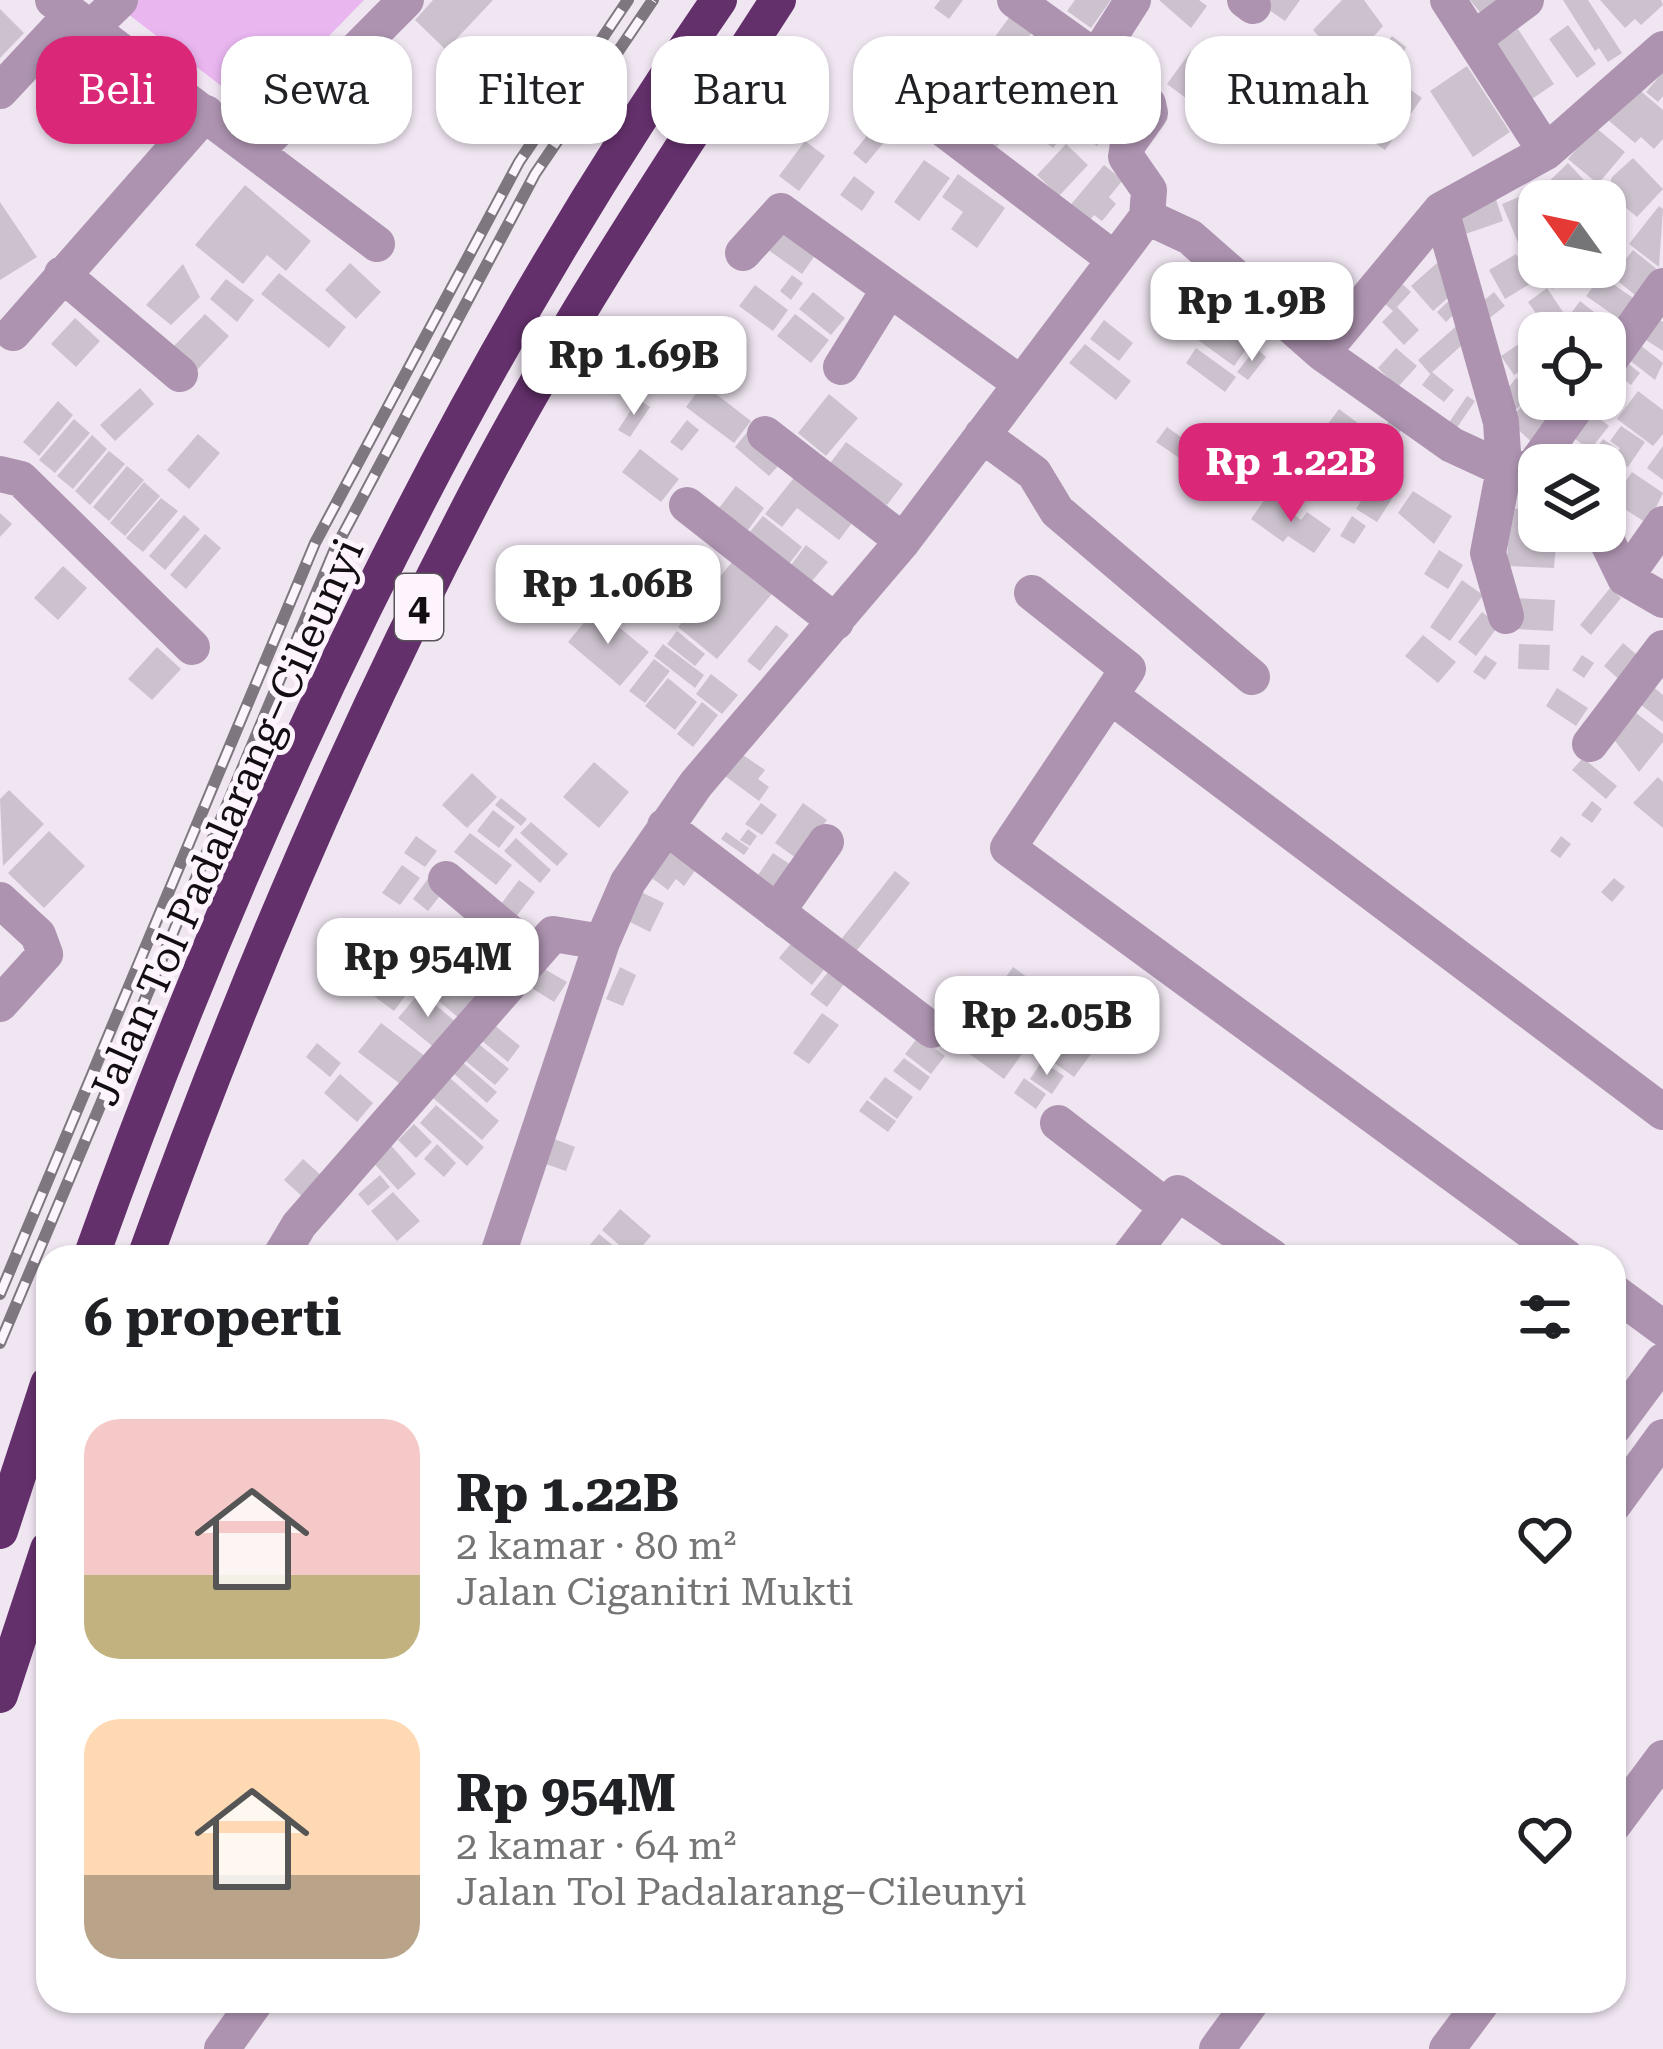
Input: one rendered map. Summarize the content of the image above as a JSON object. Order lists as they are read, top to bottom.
{
  "streets": {
    "highway": ["4", "Jalan Tol Padalarang–Cileunyi"]
  },
  "north": "top left",
  "page": {
    "chip": [
      "Beli",
      "Sewa",
      "Filter",
      "Baru",
      "Apartemen",
      "Rumah"
    ],
    "price": [
      "Rp 1.9B",
      "Rp 1.69B",
      "Rp 1.22B",
      "Rp 1.06B",
      "Rp 954M",
      "Rp 2.05B"
    ],
    "heading": "6 properti",
    "list": [
      {
        "name": "Rp 1.22B",
        "note": "2 kamar · 80 m² · Jalan Ciganitri Mukti"
      },
      {
        "name": "Rp 954M",
        "note": "2 kamar · 64 m² · Jalan Tol Padalarang–Cileunyi"
      }
    ]
  }
}
